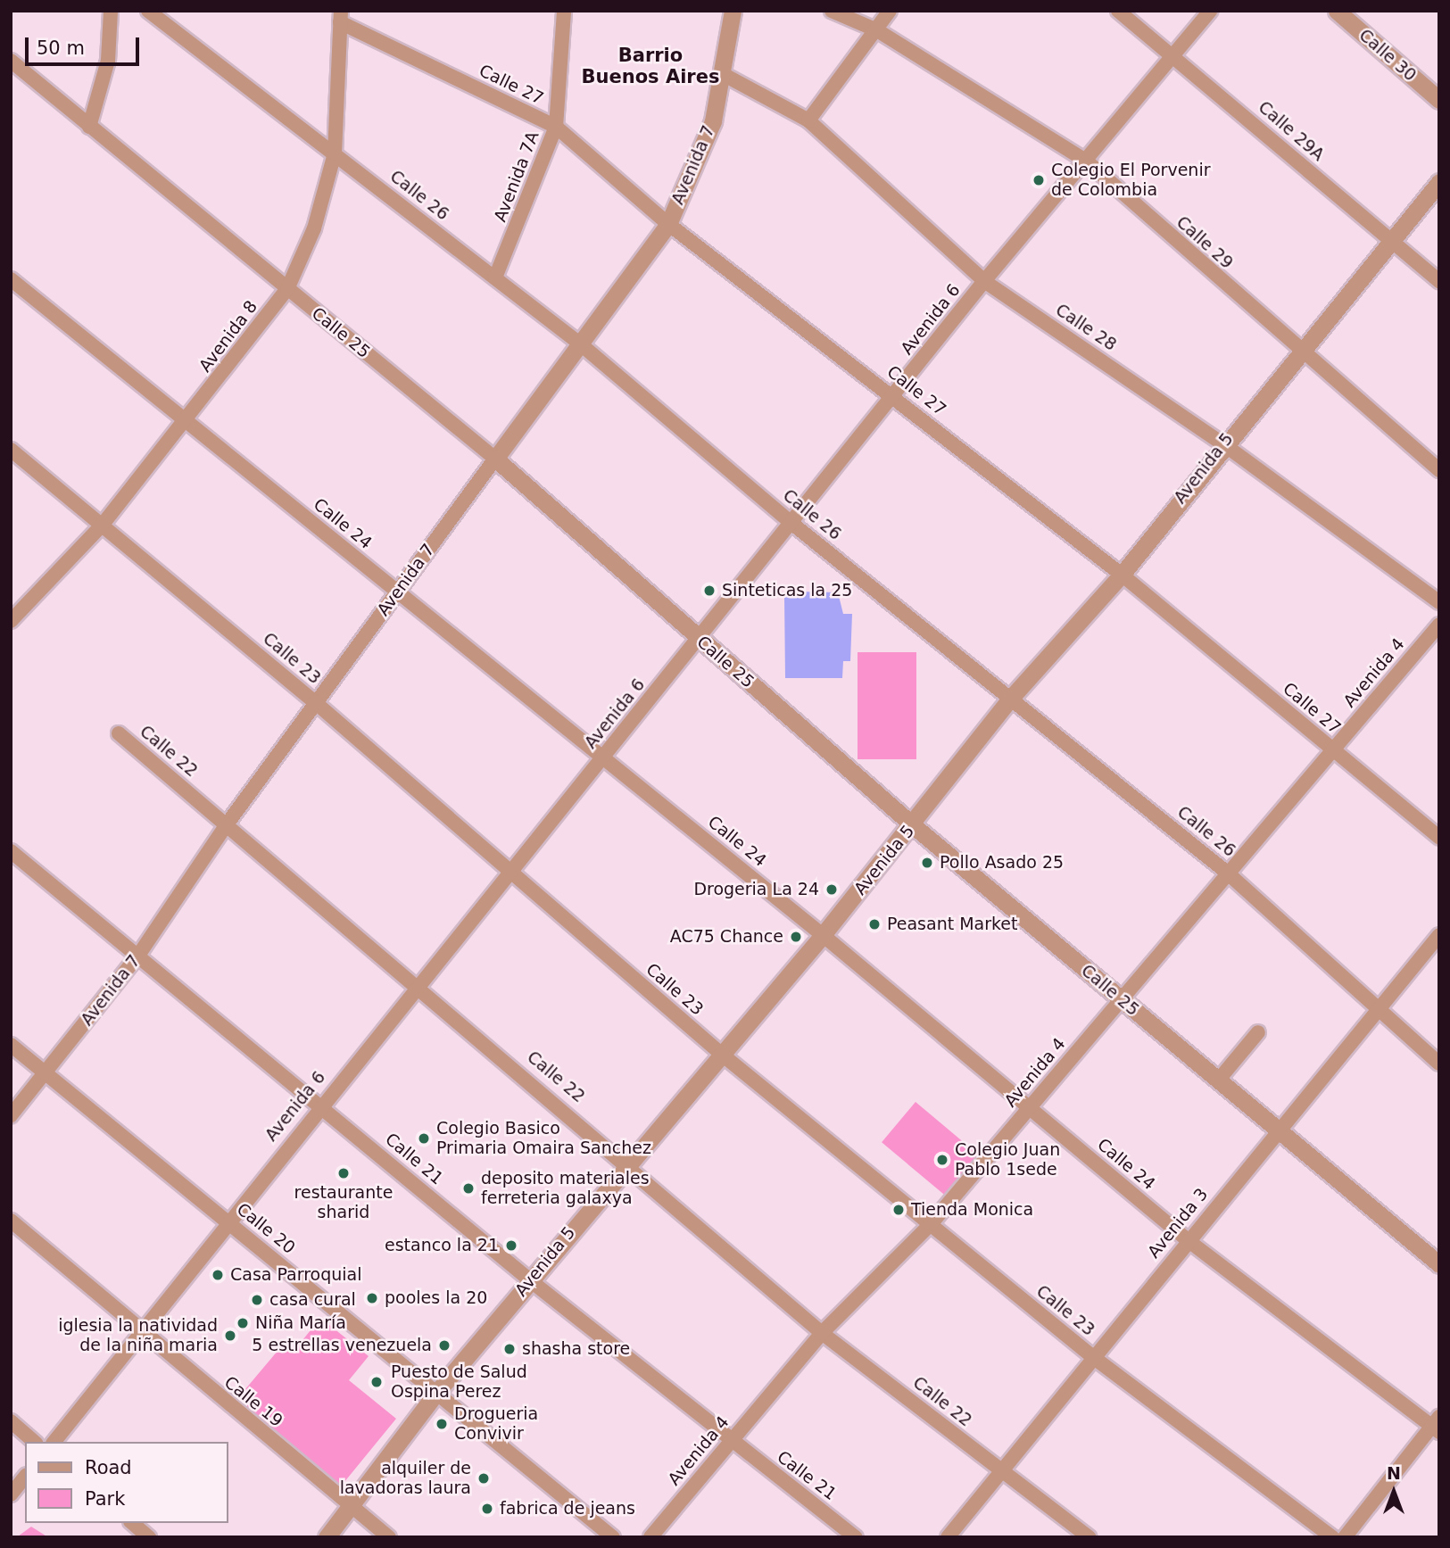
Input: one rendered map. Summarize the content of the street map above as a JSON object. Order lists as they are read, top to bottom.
{
  "streets": {
    "street": [
      "Calle 30",
      "Calle 27",
      "Calle 29A",
      "Avenida 7",
      "Avenida 7A",
      "Calle 26",
      "Calle 29",
      "Avenida 6",
      "Calle 28",
      "Calle 25",
      "Avenida 8",
      "Avenida 5",
      "Calle 24",
      "Calle 23",
      "Avenida 4",
      "Calle 22",
      "Calle 21",
      "Avenida 3",
      "Calle 20",
      "Calle 19"
    ]
  },
  "crossings": [
    ["Calle 27", "Avenida 7"],
    ["Calle 27", "Avenida 7A"],
    ["Calle 27", "Avenida 6"],
    ["Calle 27", "Avenida 8"],
    ["Calle 27", "Avenida 5"],
    ["Calle 27", "Avenida 4"],
    ["Calle 29A", "Avenida 6"],
    ["Calle 29A", "Avenida 5"],
    ["Avenida 7", "Calle 26"],
    ["Avenida 7", "Calle 28"],
    ["Avenida 7", "Calle 25"],
    ["Avenida 7", "Calle 24"],
    ["Avenida 7", "Calle 23"],
    ["Avenida 7", "Calle 22"],
    ["Avenida 7", "Calle 21"],
    ["Avenida 7", "Calle 20"],
    ["Avenida 7A", "Calle 26"],
    ["Calle 26", "Avenida 6"],
    ["Calle 26", "Avenida 8"],
    ["Calle 26", "Avenida 5"],
    ["Calle 26", "Avenida 4"],
    ["Calle 26", "Avenida 3"],
    ["Calle 29", "Avenida 6"],
    ["Calle 29", "Avenida 5"],
    ["Avenida 6", "Calle 28"],
    ["Avenida 6", "Calle 25"],
    ["Avenida 6", "Calle 24"],
    ["Avenida 6", "Calle 23"],
    ["Avenida 6", "Calle 22"],
    ["Avenida 6", "Calle 21"],
    ["Avenida 6", "Calle 20"],
    ["Avenida 6", "Calle 19"],
    ["Calle 28", "Avenida 5"],
    ["Calle 25", "Avenida 8"],
    ["Calle 25", "Avenida 5"],
    ["Calle 25", "Avenida 4"],
    ["Calle 25", "Avenida 3"],
    ["Avenida 8", "Calle 24"],
    ["Avenida 8", "Calle 23"],
    ["Avenida 5", "Calle 24"],
    ["Avenida 5", "Calle 23"],
    ["Avenida 5", "Calle 22"],
    ["Avenida 5", "Calle 21"],
    ["Avenida 5", "Calle 20"],
    ["Avenida 5", "Calle 19"],
    ["Calle 24", "Avenida 4"],
    ["Calle 24", "Avenida 3"],
    ["Calle 23", "Avenida 4"],
    ["Calle 23", "Avenida 3"],
    ["Avenida 4", "Calle 22"],
    ["Avenida 4", "Calle 21"],
    ["Calle 22", "Avenida 3"]
  ],
  "districts": ["Barrio Buenos Aires"],
  "places": [
    "Colegio El Porvenir de Colombia",
    "Sinteticas la 25",
    "Pollo Asado 25",
    "Drogeria La 24",
    "Peasant Market",
    "AC75 Chance",
    "Colegio Basico Primaria Omaira Sanchez",
    "Colegio Juan Pablo 1sede",
    "restaurante sharid",
    "deposito materiales ferreteria galaxya",
    "Tienda Monica",
    "estanco la 21",
    "Casa Parroquial",
    "pooles la 20",
    "casa cural",
    "Niña María",
    "iglesia la natividad de la niña maria",
    "5 estrellas venezuela",
    "shasha store",
    "Puesto de Salud Ospina Perez",
    "Drogueria Convivir",
    "alquiler de lavadoras laura",
    "fabrica de jeans"
  ],
  "legend": ["Road", "Park"],
  "scale_bar": "50 m",
  "north": "top"
}
